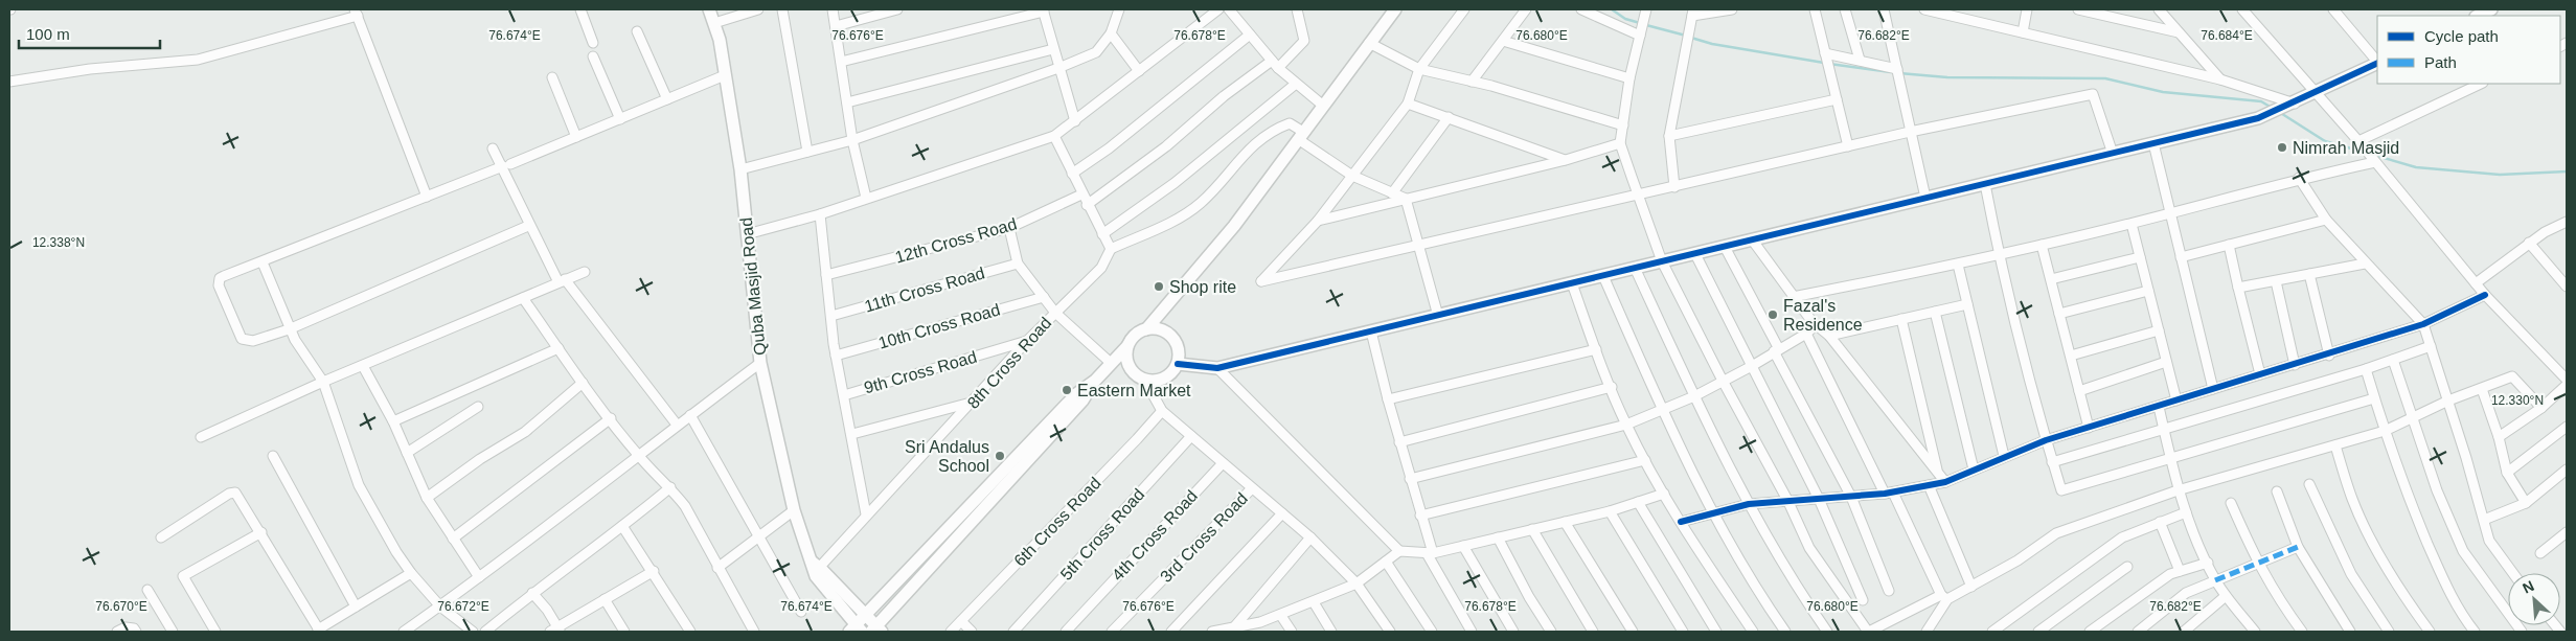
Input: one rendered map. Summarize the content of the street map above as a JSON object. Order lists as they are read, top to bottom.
{
  "streets": {
    "street": [
      "12th Cross Road",
      "Quba Masjid Road",
      "11th Cross Road",
      "10th Cross Road",
      "8th Cross Road",
      "9th Cross Road",
      "6th Cross Road",
      "5th Cross Road",
      "4th Cross Road",
      "3rd Cross Road"
    ]
  },
  "crossings": [
    ["Quba Masjid Road", "8th Cross Road"],
    ["8th Cross Road", "9th Cross Road"]
  ],
  "places": [
    "Nimrah Masjid",
    "Shop rite",
    "Fazal's Residence",
    "Eastern Market",
    "Sri Andalus School"
  ],
  "legend": ["Cycle path", "Path"],
  "scale_bar": "100 m",
  "north": "top left",
  "coordinates": [
    "76.674°E",
    "76.676°E",
    "76.678°E",
    "76.680°E",
    "76.682°E",
    "76.684°E",
    "12.338°N",
    "12.330°N",
    "76.670°E",
    "76.672°E"
  ]
}
